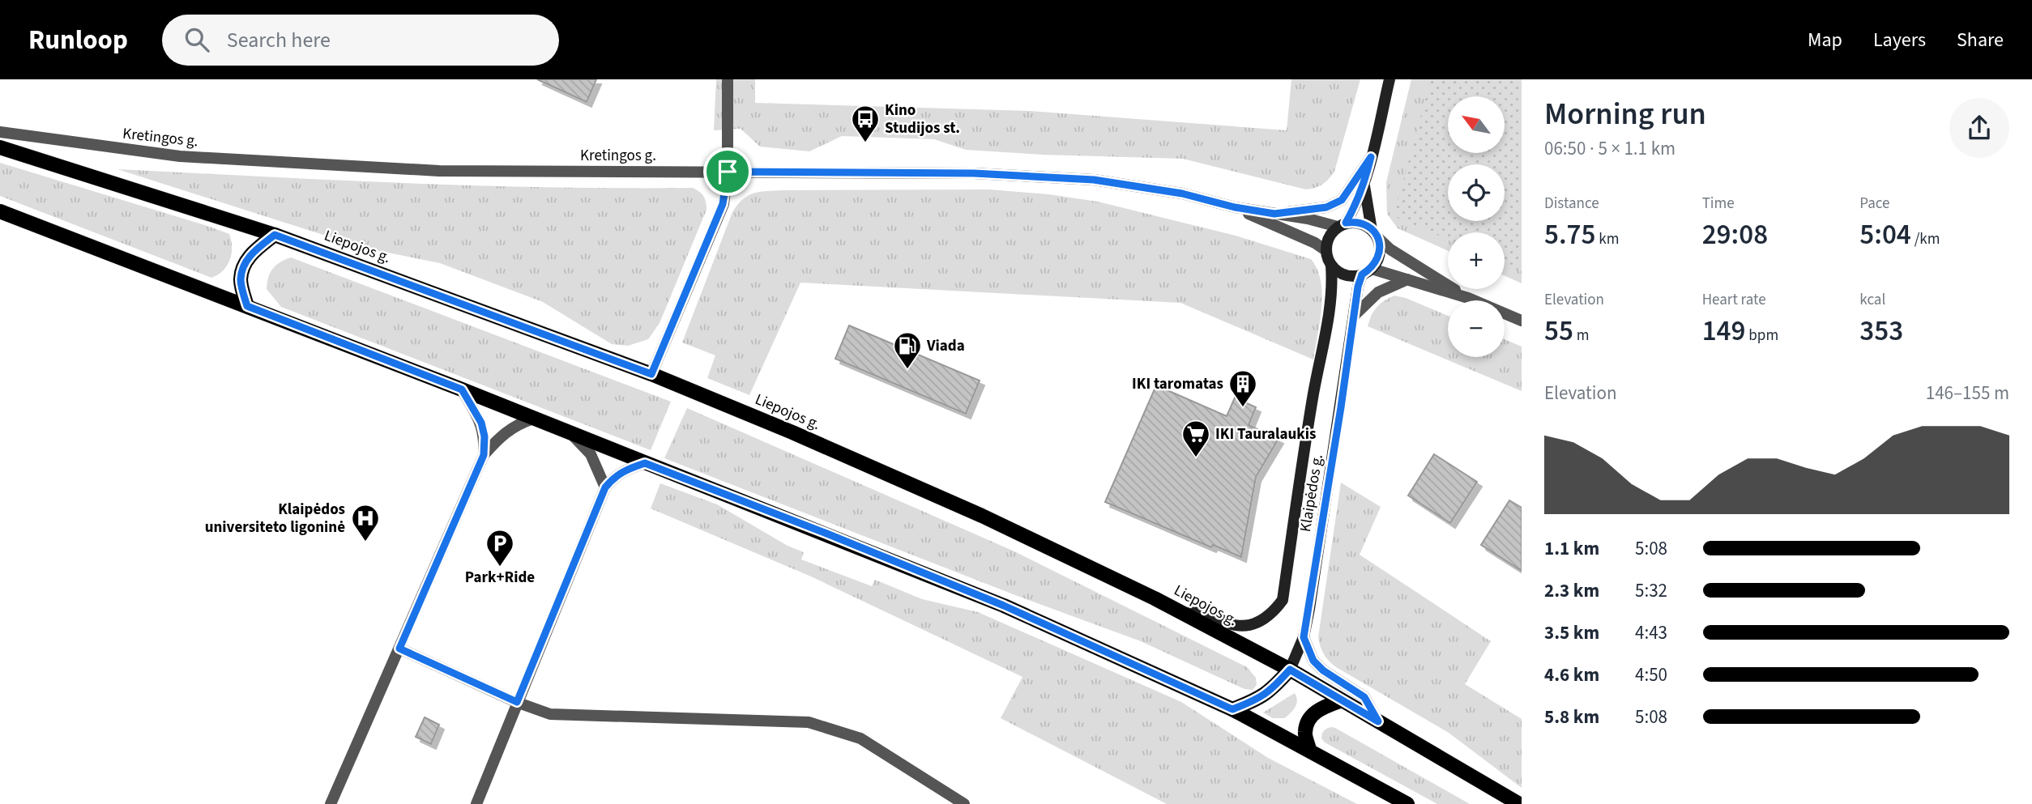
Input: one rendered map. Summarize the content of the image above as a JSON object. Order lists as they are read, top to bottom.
{
  "streets": {
    "main road": ["Liepojos g.", "Klaipėdos g."],
    "street": ["Kretingos g."]
  },
  "crossings": [
    ["Kretingos g.", "Klaipėdos g."],
    ["Liepojos g.", "Klaipėdos g."]
  ],
  "places": {
    "bus stop": ["Kino Studijos st."],
    "fuel station": ["Viada"],
    "building": ["IKI taromatas"],
    "supermarket": ["IKI Tauralaukis"],
    "hospital": ["Klaipėdos universiteto ligoninė"],
    "parking": ["Park+Ride"]
  },
  "north": "top left",
  "page": {
    "header": "Runloop",
    "search": "Search here",
    "nav": ["Map", "Layers", "Share"],
    "heading": ["Morning run", "06:50 · 5 × 1.1 km"],
    "map_buttons": ["+", "−"],
    "stats": [
      ["Distance", "5.75 km"],
      ["Time", "29:08"],
      ["Pace", "5:04 /km"],
      ["Elevation", "55 m"],
      ["Heart rate", "149 bpm"],
      ["kcal", "353"]
    ],
    "chart": ["Elevation", "146–155 m"],
    "list": [
      {
        "name": "1.1 km",
        "note": "5:08"
      },
      {
        "name": "2.3 km",
        "note": "5:32"
      },
      {
        "name": "3.5 km",
        "note": "4:43"
      },
      {
        "name": "4.6 km",
        "note": "4:50"
      },
      {
        "name": "5.8 km",
        "note": "5:08"
      }
    ]
  }
}
